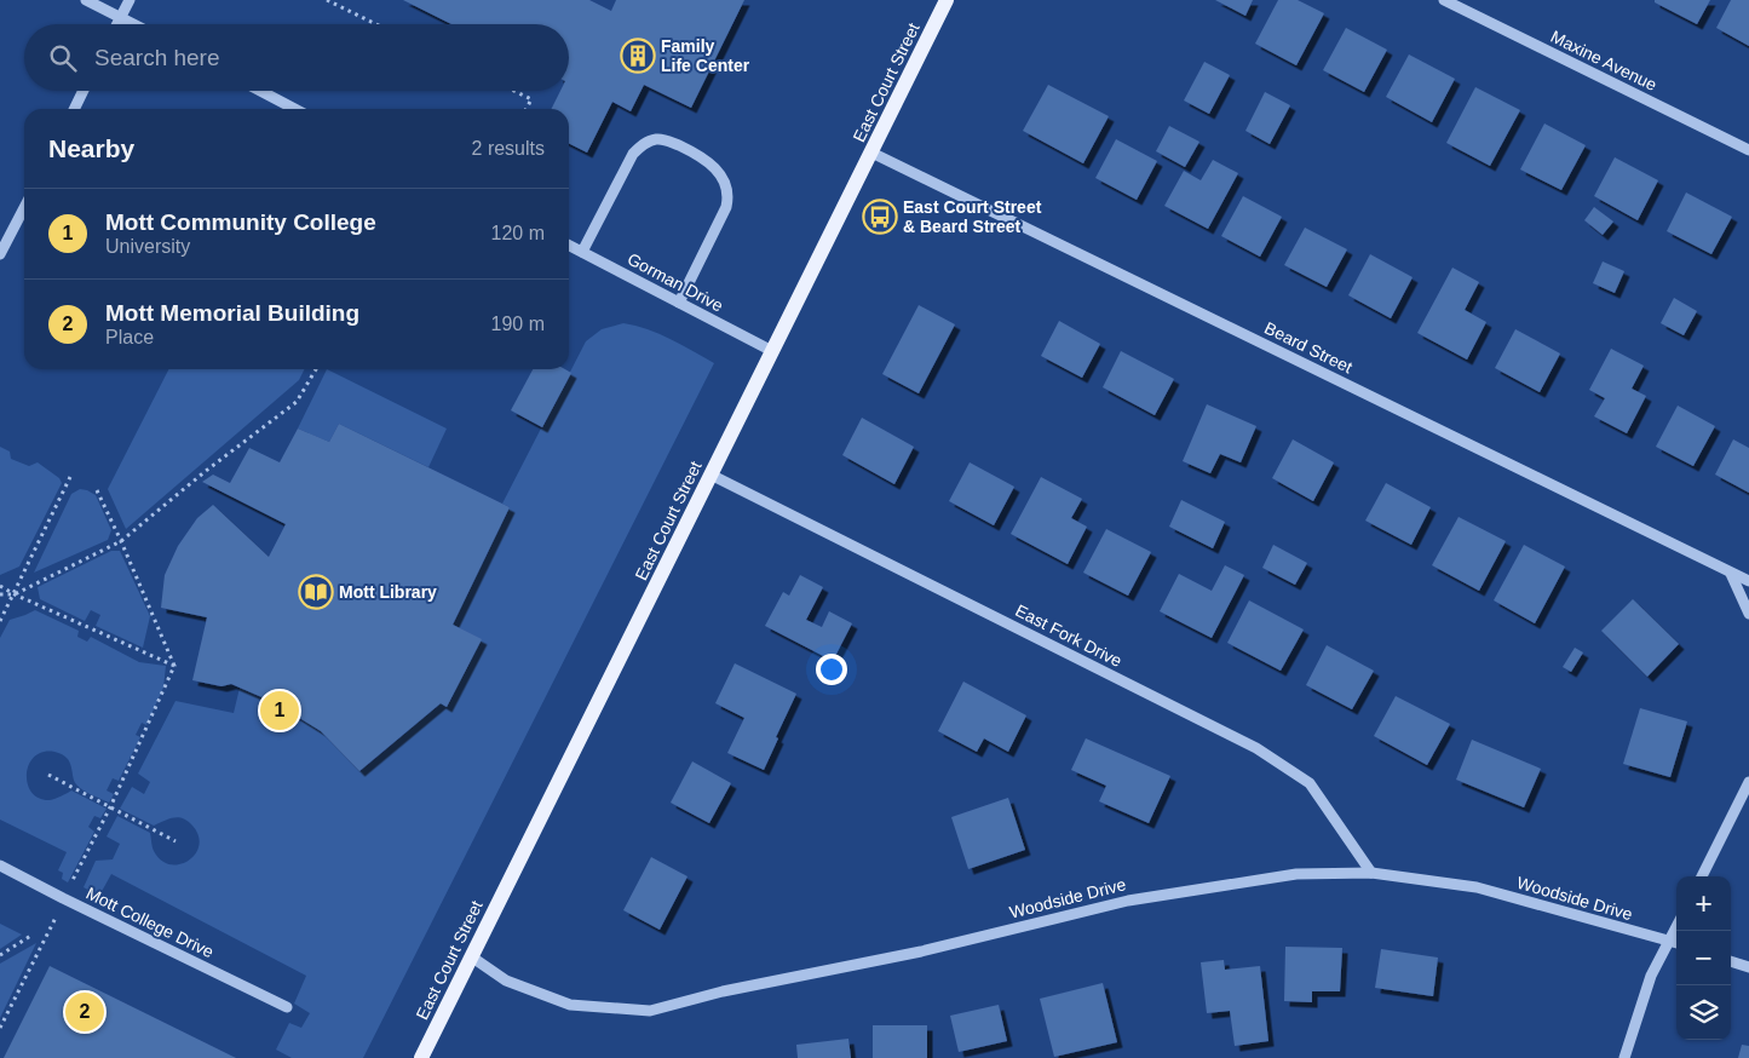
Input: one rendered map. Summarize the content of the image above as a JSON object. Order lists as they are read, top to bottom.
{
  "streets": {
    "main road": ["East Court Street"],
    "street": [
      "Maxine Avenue",
      "Gorman Drive",
      "Beard Street",
      "East Fork Drive",
      "Woodside Drive",
      "Mott College Drive"
    ]
  },
  "crossings": [
    ["East Court Street", "Gorman Drive"],
    ["East Court Street", "Beard Street"],
    ["East Court Street", "East Fork Drive"],
    ["East Court Street", "Woodside Drive"],
    ["East Fork Drive", "Woodside Drive"]
  ],
  "places": {
    "building": ["Family Life Center"],
    "bus stop": ["East Court Street & Beard Street"],
    "library": ["Mott Library"]
  },
  "page": {
    "search": "Search here",
    "heading": ["Nearby", "2 results"],
    "list": [
      {
        "mark": "1",
        "name": "Mott Community College",
        "note": "University",
        "value": "120 m"
      },
      {
        "mark": "2",
        "name": "Mott Memorial Building",
        "note": "Place",
        "value": "190 m"
      }
    ],
    "pins": ["1", "2"],
    "map_buttons": ["+", "−"]
  }
}
